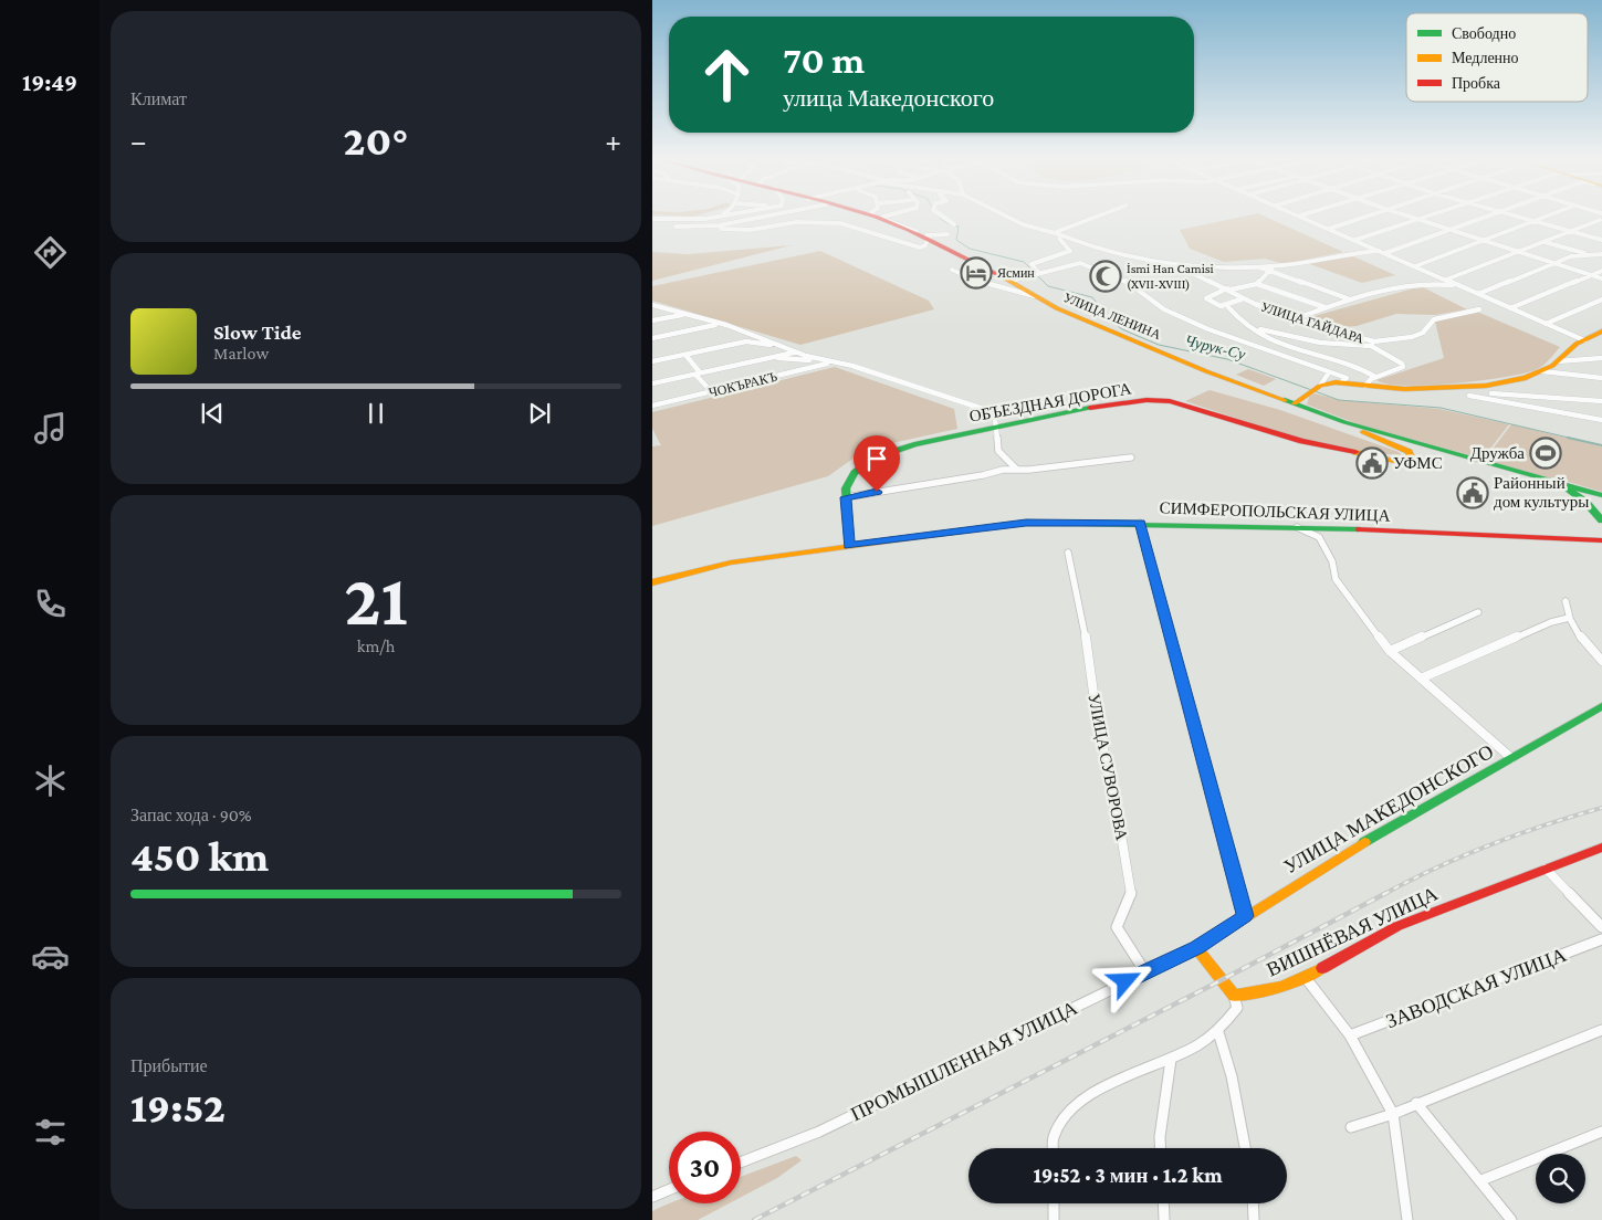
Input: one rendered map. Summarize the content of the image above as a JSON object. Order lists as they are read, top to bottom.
{
  "streets": {
    "main road": [
      "УЛИЦА ЛЕНИНА",
      "ОБЪЕЗДНАЯ ДОРОГА",
      "СИМФЕРОПОЛЬСКАЯ УЛИЦА",
      "УЛИЦА МАКЕДОНСКОГО",
      "ВИШНЁВАЯ УЛИЦА"
    ],
    "street": [
      "УЛИЦА ГАЙДАРА",
      "ЧОКЪРАКЪ",
      "УЛИЦА СУВОРОВА",
      "ЗАВОДСКАЯ УЛИЦА",
      "ПРОМЫШЛЕННАЯ УЛИЦА"
    ]
  },
  "crossings": [
    ["УЛИЦА ЛЕНИНА", "ОБЪЕЗДНАЯ ДОРОГА"],
    ["ОБЪЕЗДНАЯ ДОРОГА", "СИМФЕРОПОЛЬСКАЯ УЛИЦА"],
    ["УЛИЦА СУВОРОВА", "ПРОМЫШЛЕННАЯ УЛИЦА"],
    ["УЛИЦА МАКЕДОНСКОГО", "ПРОМЫШЛЕННАЯ УЛИЦА"]
  ],
  "water": ["Чурук-Су"],
  "places": {
    "hotel": ["Ясмин"],
    "mosque": ["İsmi Han Camisi (XVII-XVIII)"],
    "sports": ["Дружба"],
    "public building": ["УФМС", "Районный дом культуры"]
  },
  "legend": ["Свободно", "Медленно", "Пробка"],
  "page": {
    "tabs": "19:49",
    "tile": [
      "Климат",
      ["21", "km/h"],
      ["Запас хода · 90%", "450 km"],
      ["Прибытие", "19:52"]
    ],
    "turn": ["70 m", "улица Македонского"],
    "heat": ["−", "20°", "+"],
    "song": ["Slow Tide", "Marlow"],
    "limit": "30",
    "trip": "19:52 · 3 мин · 1.2 km"
  }
}
